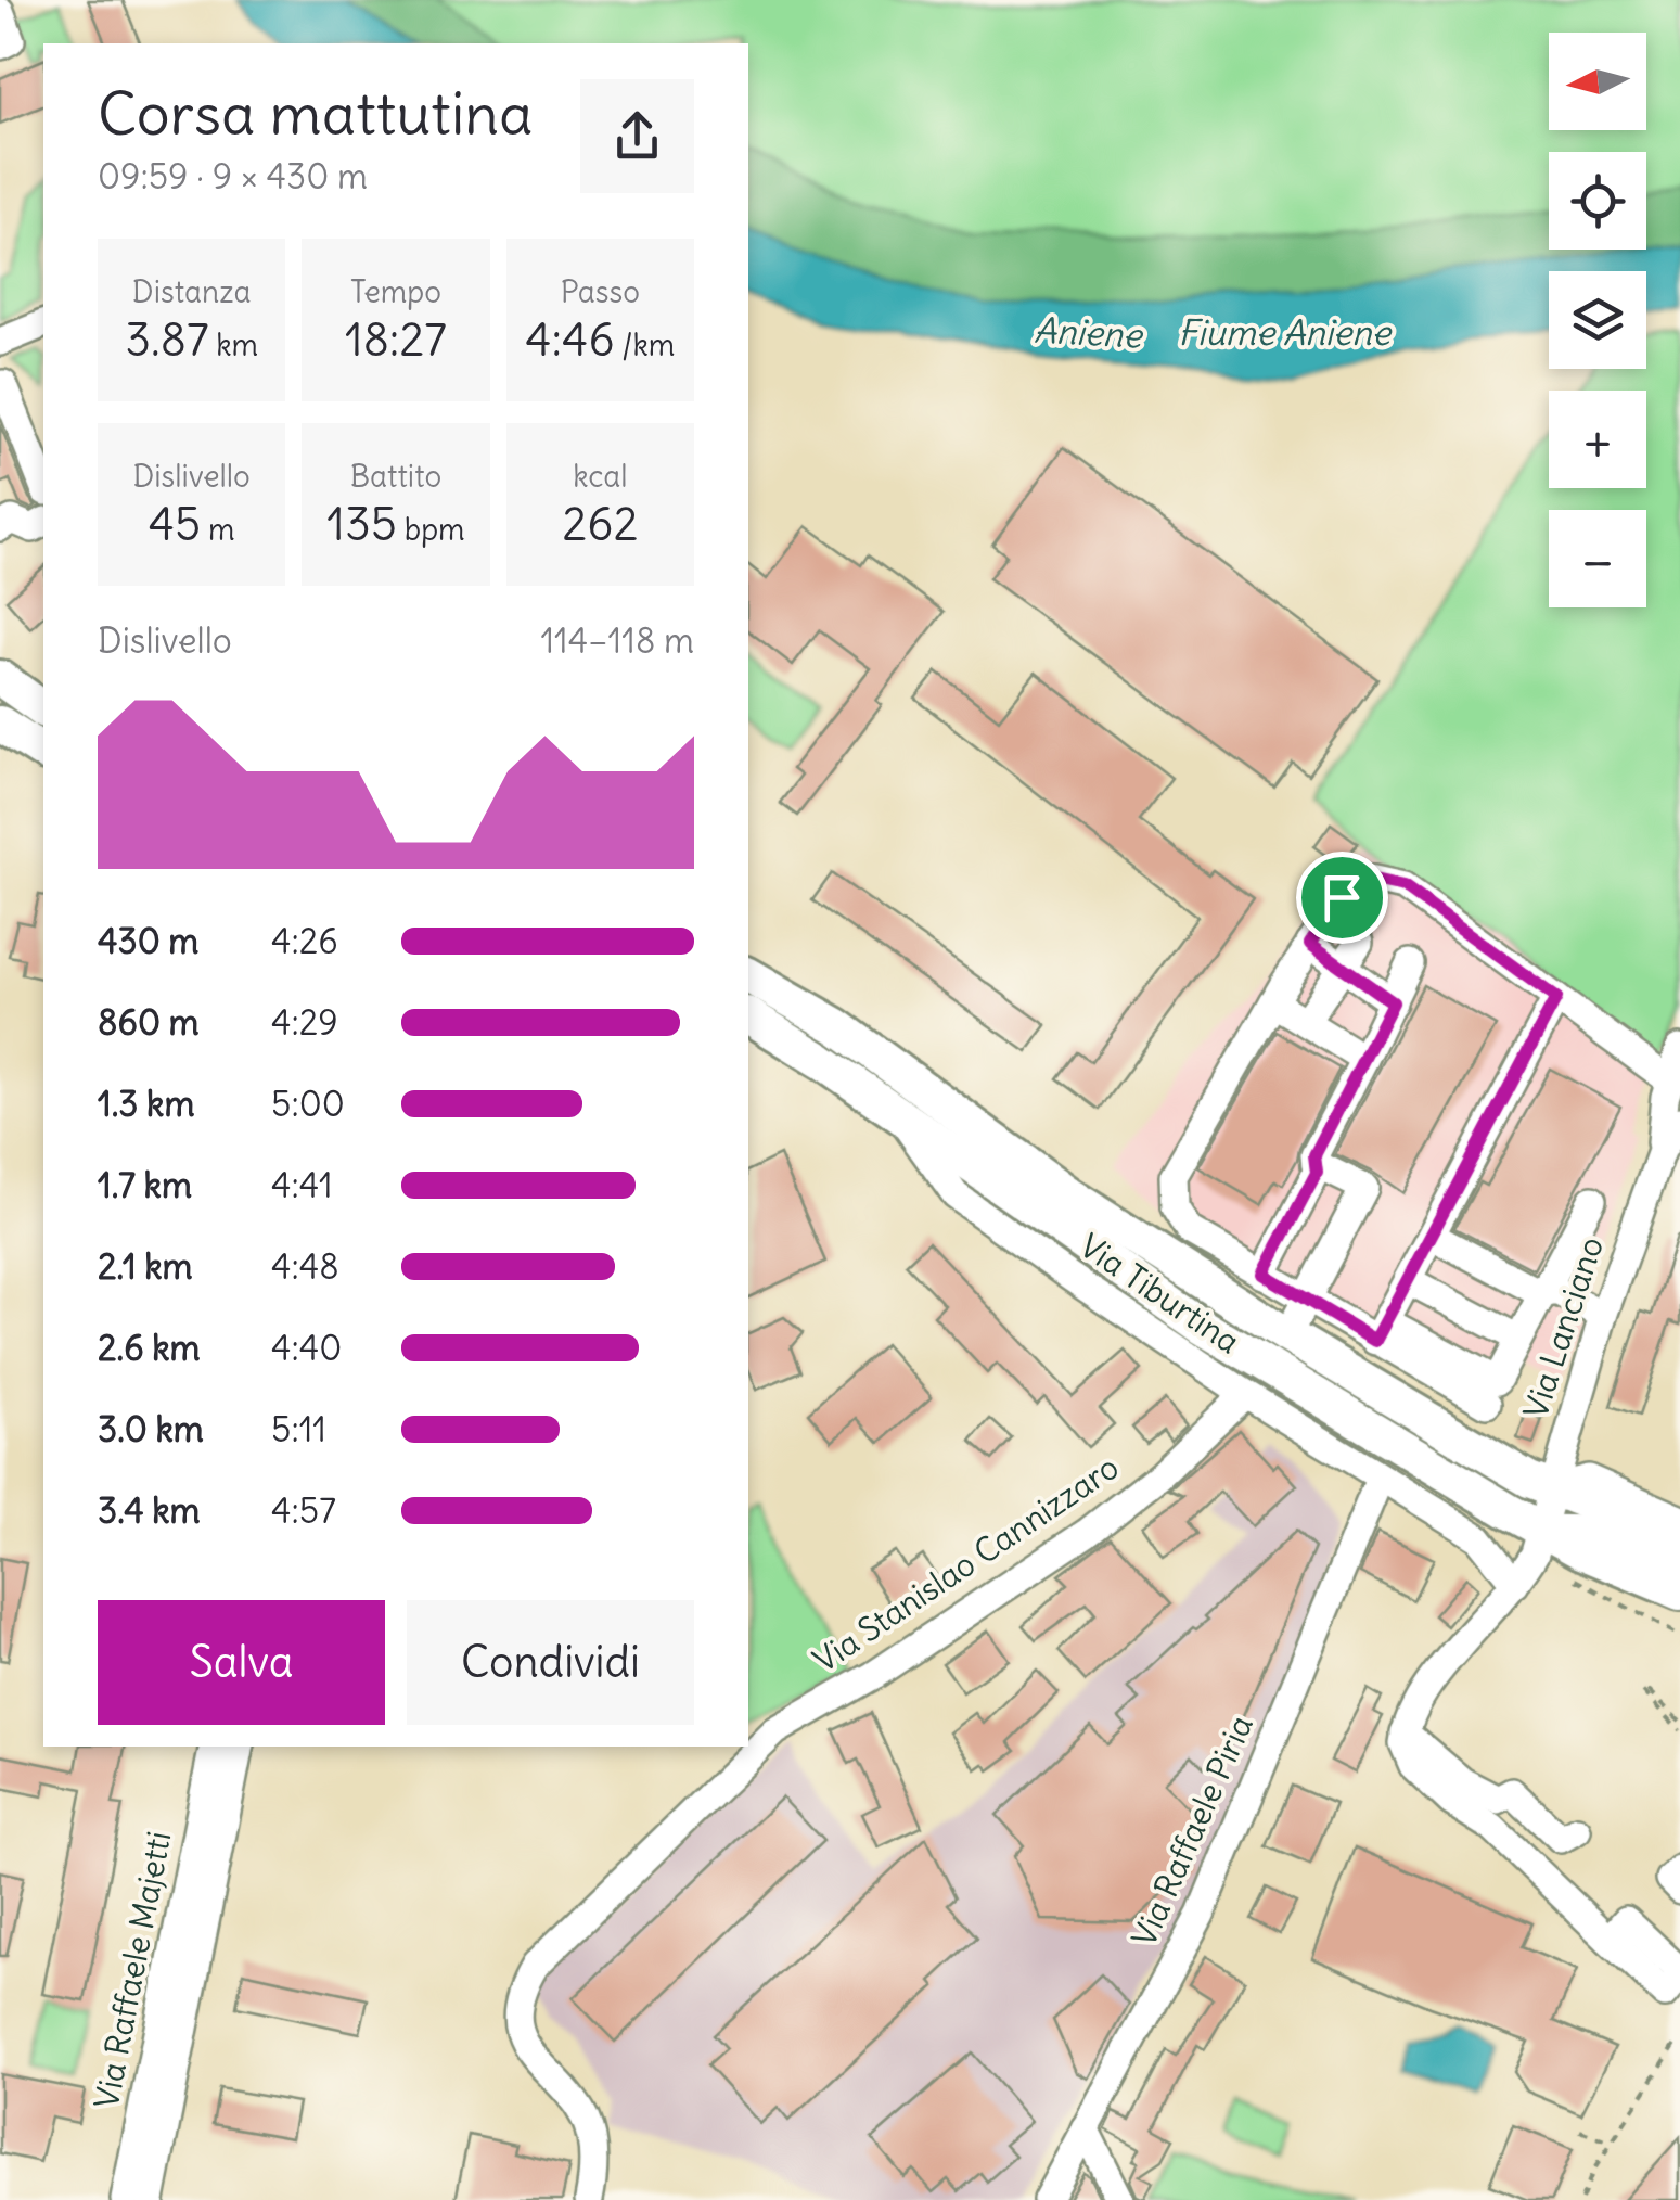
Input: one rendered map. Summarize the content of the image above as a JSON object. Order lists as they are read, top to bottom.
{
  "streets": {
    "main road": ["Via Tiburtina"],
    "street": [
      "Via Lanciano",
      "Via Stanislao Cannizzaro",
      "Via Raffaele Piria",
      "Via Raffaele Majetti"
    ]
  },
  "crossings": [
    ["Via Tiburtina", "Via Lanciano"],
    ["Via Tiburtina", "Via Stanislao Cannizzaro"],
    ["Via Tiburtina", "Via Raffaele Piria"]
  ],
  "water": ["Aniene", "Fiume Aniene"],
  "north": "left",
  "page": {
    "map_buttons": ["+", "−"],
    "heading": ["Corsa mattutina", "09:59 · 9 × 430 m"],
    "stats": [
      ["Distanza", "3.87 km"],
      ["Tempo", "18:27"],
      ["Passo", "4:46 /km"],
      ["Dislivello", "45 m"],
      ["Battito", "135 bpm"],
      ["kcal", "262"]
    ],
    "chart": ["Dislivello", "114–118 m"],
    "list": [
      {
        "name": "430 m",
        "note": "4:26"
      },
      {
        "name": "860 m",
        "note": "4:29"
      },
      {
        "name": "1.3 km",
        "note": "5:00"
      },
      {
        "name": "1.7 km",
        "note": "4:41"
      },
      {
        "name": "2.1 km",
        "note": "4:48"
      },
      {
        "name": "2.6 km",
        "note": "4:40"
      },
      {
        "name": "3.0 km",
        "note": "5:11"
      },
      {
        "name": "3.4 km",
        "note": "4:57"
      }
    ],
    "buttons": ["Salva", "Condividi"]
  }
}
